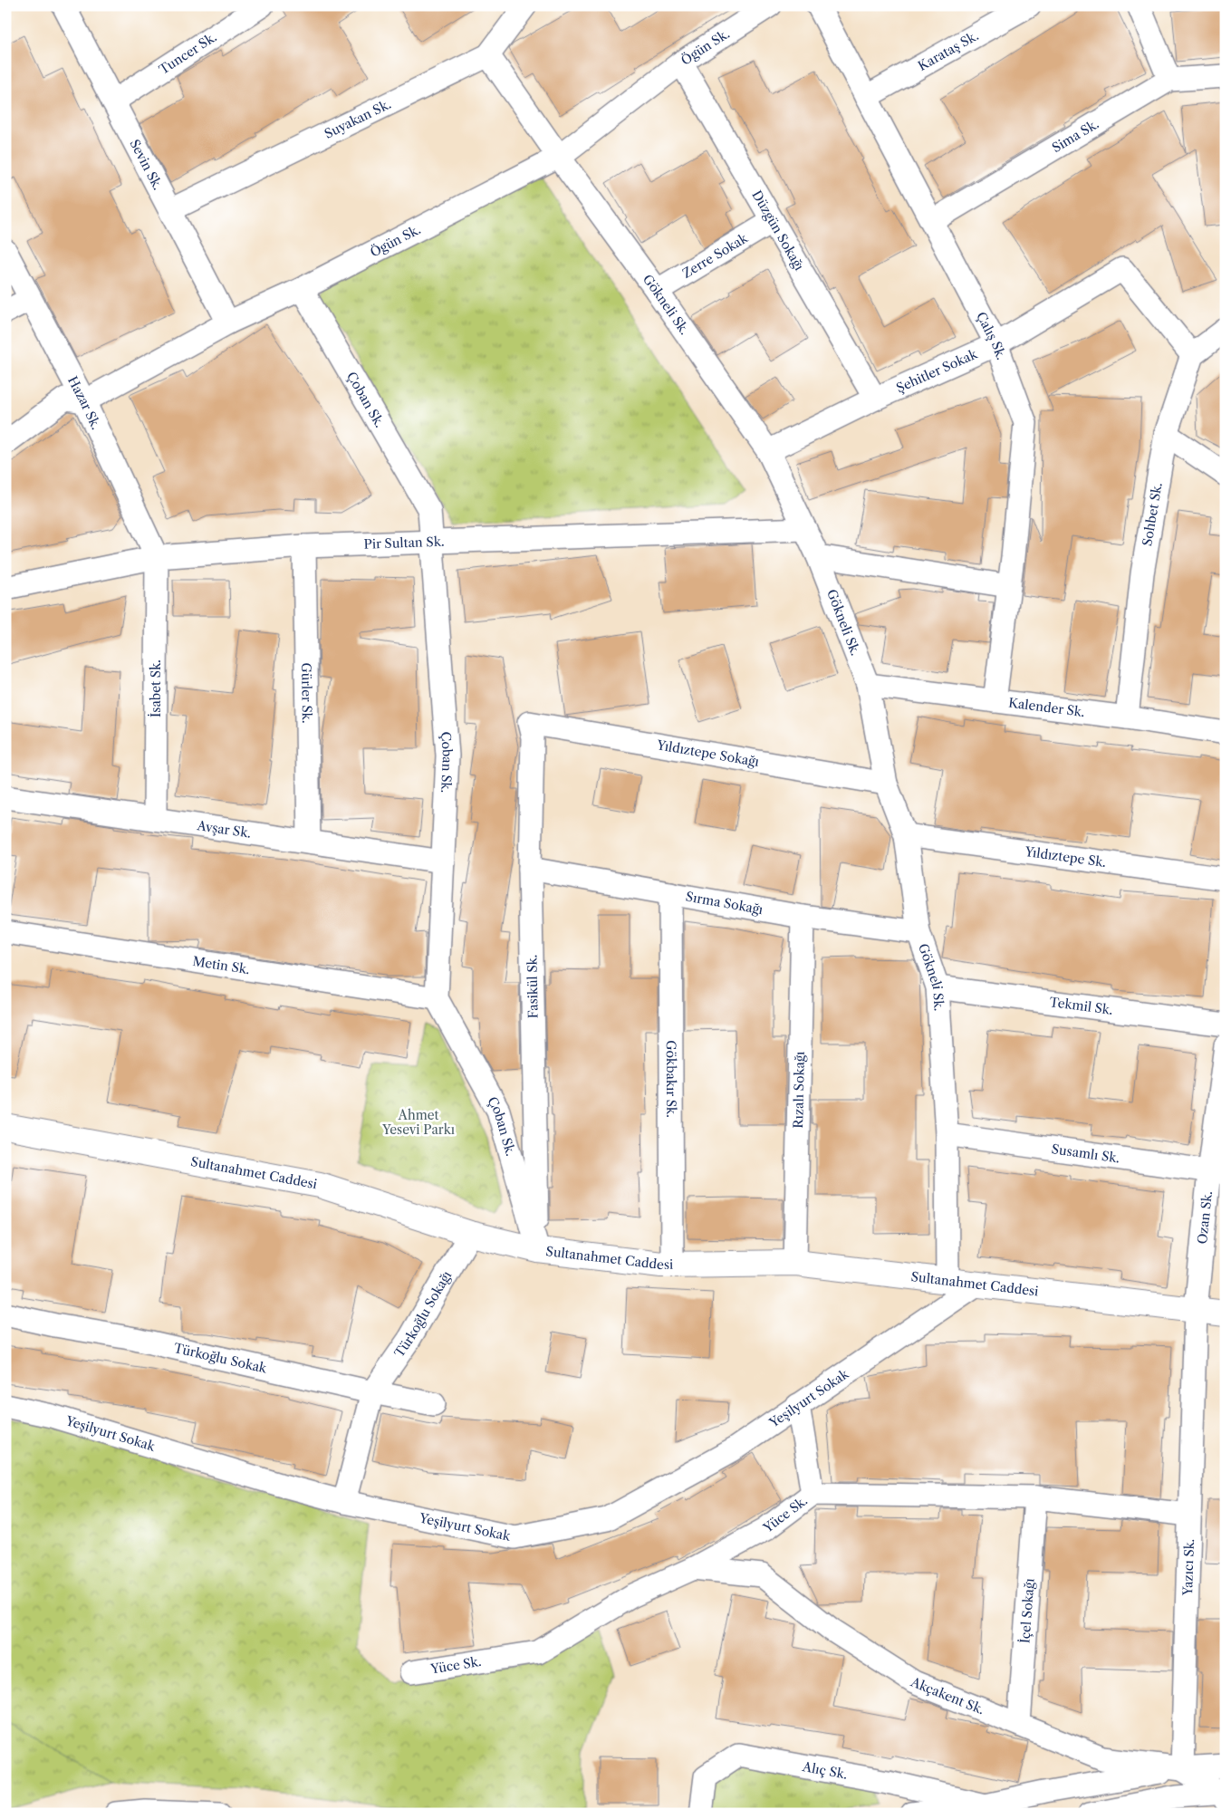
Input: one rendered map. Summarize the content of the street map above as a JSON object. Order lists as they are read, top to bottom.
{
  "streets": {
    "street": [
      "Ögün Sk.",
      "Karataş Sk.",
      "Tuncer Sk.",
      "Suyakan Sk.",
      "Sima Sk.",
      "Sevin Sk.",
      "Düzgün Sokağı",
      "Zerre Sokak",
      "Gökneli Sk.",
      "Çalış Sk.",
      "Şehitler Sokak",
      "Çoban Sk.",
      "Hazar Sk.",
      "Sohbet Sk.",
      "Pir Sultan Sk.",
      "İsabet Sk.",
      "Gürler Sk.",
      "Kalender Sk.",
      "Yıldıztepe Sokağı",
      "Avşar Sk.",
      "Yıldıztepe Sk.",
      "Sırma Sokağı",
      "Metin Sk.",
      "Fasikül Sk.",
      "Tekmil Sk.",
      "Gökbakır Sk.",
      "Rızalı Sokağı",
      "Susamlı Sk.",
      "Sultanahmet Caddesi",
      "Ozan Sk.",
      "Türkoğlu Sokağı",
      "Türkoğlu Sokak",
      "Yeşilyurt Sokak",
      "Yüce Sk.",
      "Yazıcı Sk.",
      "İçel Sokağı",
      "Akçakent Sk.",
      "Alıç Sk."
    ]
  },
  "crossings": [
    ["Ögün Sk.", "Sevin Sk."],
    ["Ögün Sk.", "Düzgün Sokağı"],
    ["Ögün Sk.", "Gökneli Sk."],
    ["Ögün Sk.", "Çoban Sk."],
    ["Ögün Sk.", "Hazar Sk."],
    ["Karataş Sk.", "Çalış Sk."],
    ["Tuncer Sk.", "Sevin Sk."],
    ["Suyakan Sk.", "Sevin Sk."],
    ["Suyakan Sk.", "Gökneli Sk."],
    ["Sima Sk.", "Çalış Sk."],
    ["Düzgün Sokağı", "Zerre Sokak"],
    ["Düzgün Sokağı", "Şehitler Sokak"],
    ["Zerre Sokak", "Gökneli Sk."],
    ["Gökneli Sk.", "Şehitler Sokak"],
    ["Gökneli Sk.", "Pir Sultan Sk."],
    ["Gökneli Sk.", "Kalender Sk."],
    ["Gökneli Sk.", "Yıldıztepe Sokağı"],
    ["Gökneli Sk.", "Yıldıztepe Sk."],
    ["Gökneli Sk.", "Sırma Sokağı"],
    ["Gökneli Sk.", "Tekmil Sk."],
    ["Gökneli Sk.", "Susamlı Sk."],
    ["Gökneli Sk.", "Sultanahmet Caddesi"],
    ["Çalış Sk.", "Şehitler Sokak"],
    ["Çalış Sk.", "Kalender Sk."],
    ["Şehitler Sokak", "Sohbet Sk."],
    ["Çoban Sk.", "Pir Sultan Sk."],
    ["Çoban Sk.", "Avşar Sk."],
    ["Çoban Sk.", "Metin Sk."],
    ["Çoban Sk.", "Fasikül Sk."],
    ["Çoban Sk.", "Sultanahmet Caddesi"],
    ["Hazar Sk.", "Pir Sultan Sk."],
    ["Hazar Sk.", "İsabet Sk."],
    ["Sohbet Sk.", "Kalender Sk."],
    ["Pir Sultan Sk.", "İsabet Sk."],
    ["Pir Sultan Sk.", "Gürler Sk."],
    ["İsabet Sk.", "Avşar Sk."],
    ["Gürler Sk.", "Avşar Sk."],
    ["Yıldıztepe Sokağı", "Fasikül Sk."],
    ["Sırma Sokağı", "Fasikül Sk."],
    ["Sırma Sokağı", "Gökbakır Sk."],
    ["Sırma Sokağı", "Rızalı Sokağı"],
    ["Fasikül Sk.", "Sultanahmet Caddesi"],
    ["Gökbakır Sk.", "Sultanahmet Caddesi"],
    ["Rızalı Sokağı", "Sultanahmet Caddesi"],
    ["Susamlı Sk.", "Ozan Sk."],
    ["Sultanahmet Caddesi", "Ozan Sk."],
    ["Sultanahmet Caddesi", "Türkoğlu Sokağı"],
    ["Sultanahmet Caddesi", "Yeşilyurt Sokak"],
    ["Sultanahmet Caddesi", "Yazıcı Sk."],
    ["Ozan Sk.", "Yazıcı Sk."],
    ["Türkoğlu Sokağı", "Türkoğlu Sokak"],
    ["Yüce Sk.", "Yazıcı Sk."],
    ["Yüce Sk.", "İçel Sokağı"],
    ["Yüce Sk.", "Akçakent Sk."],
    ["Yazıcı Sk.", "Akçakent Sk."],
    ["İçel Sokağı", "Akçakent Sk."]
  ],
  "parks": ["Ahmet Yesevi Parkı"]
}
